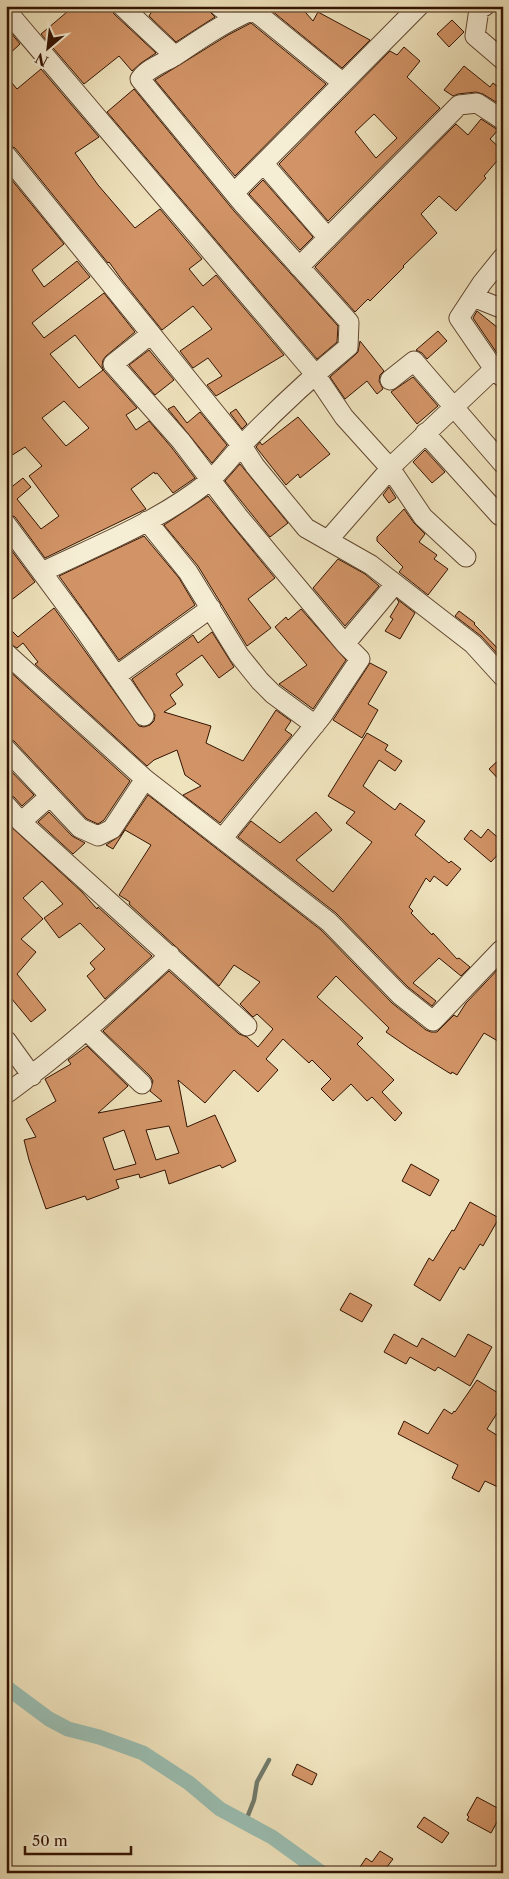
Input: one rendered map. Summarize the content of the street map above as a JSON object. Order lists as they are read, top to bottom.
{
  "scale_bar": "50 m",
  "north": "bottom left"
}
